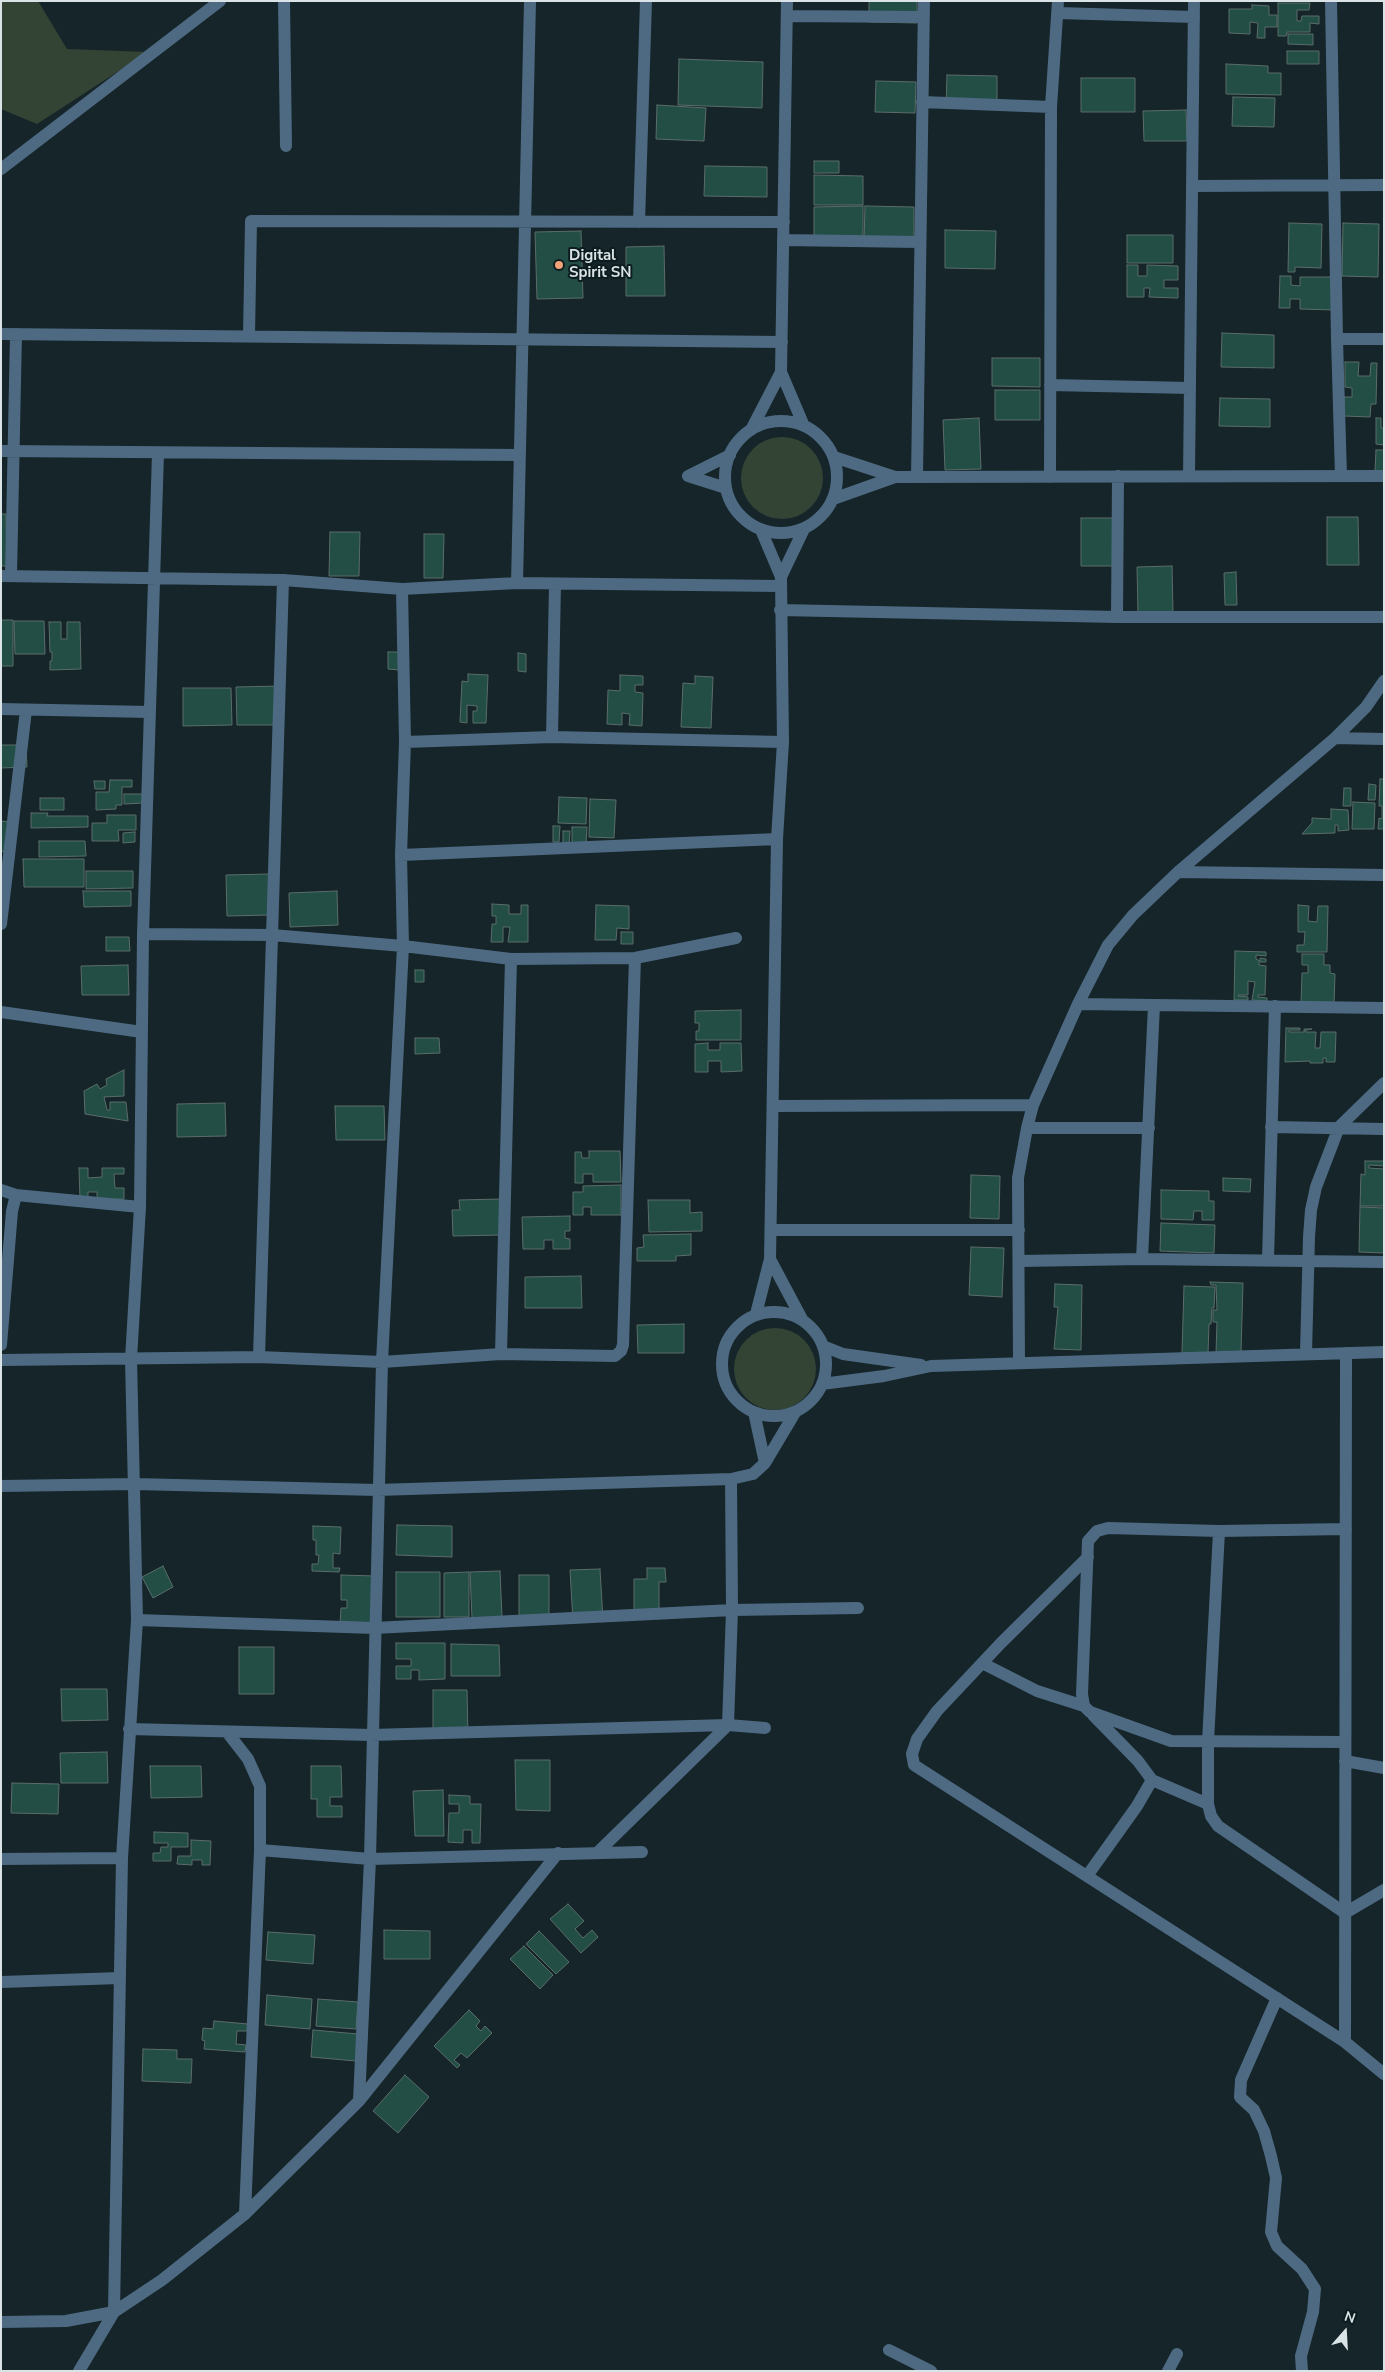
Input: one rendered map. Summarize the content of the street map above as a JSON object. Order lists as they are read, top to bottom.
{
  "places": ["Digital Spirit SN"],
  "north": "top"
}
